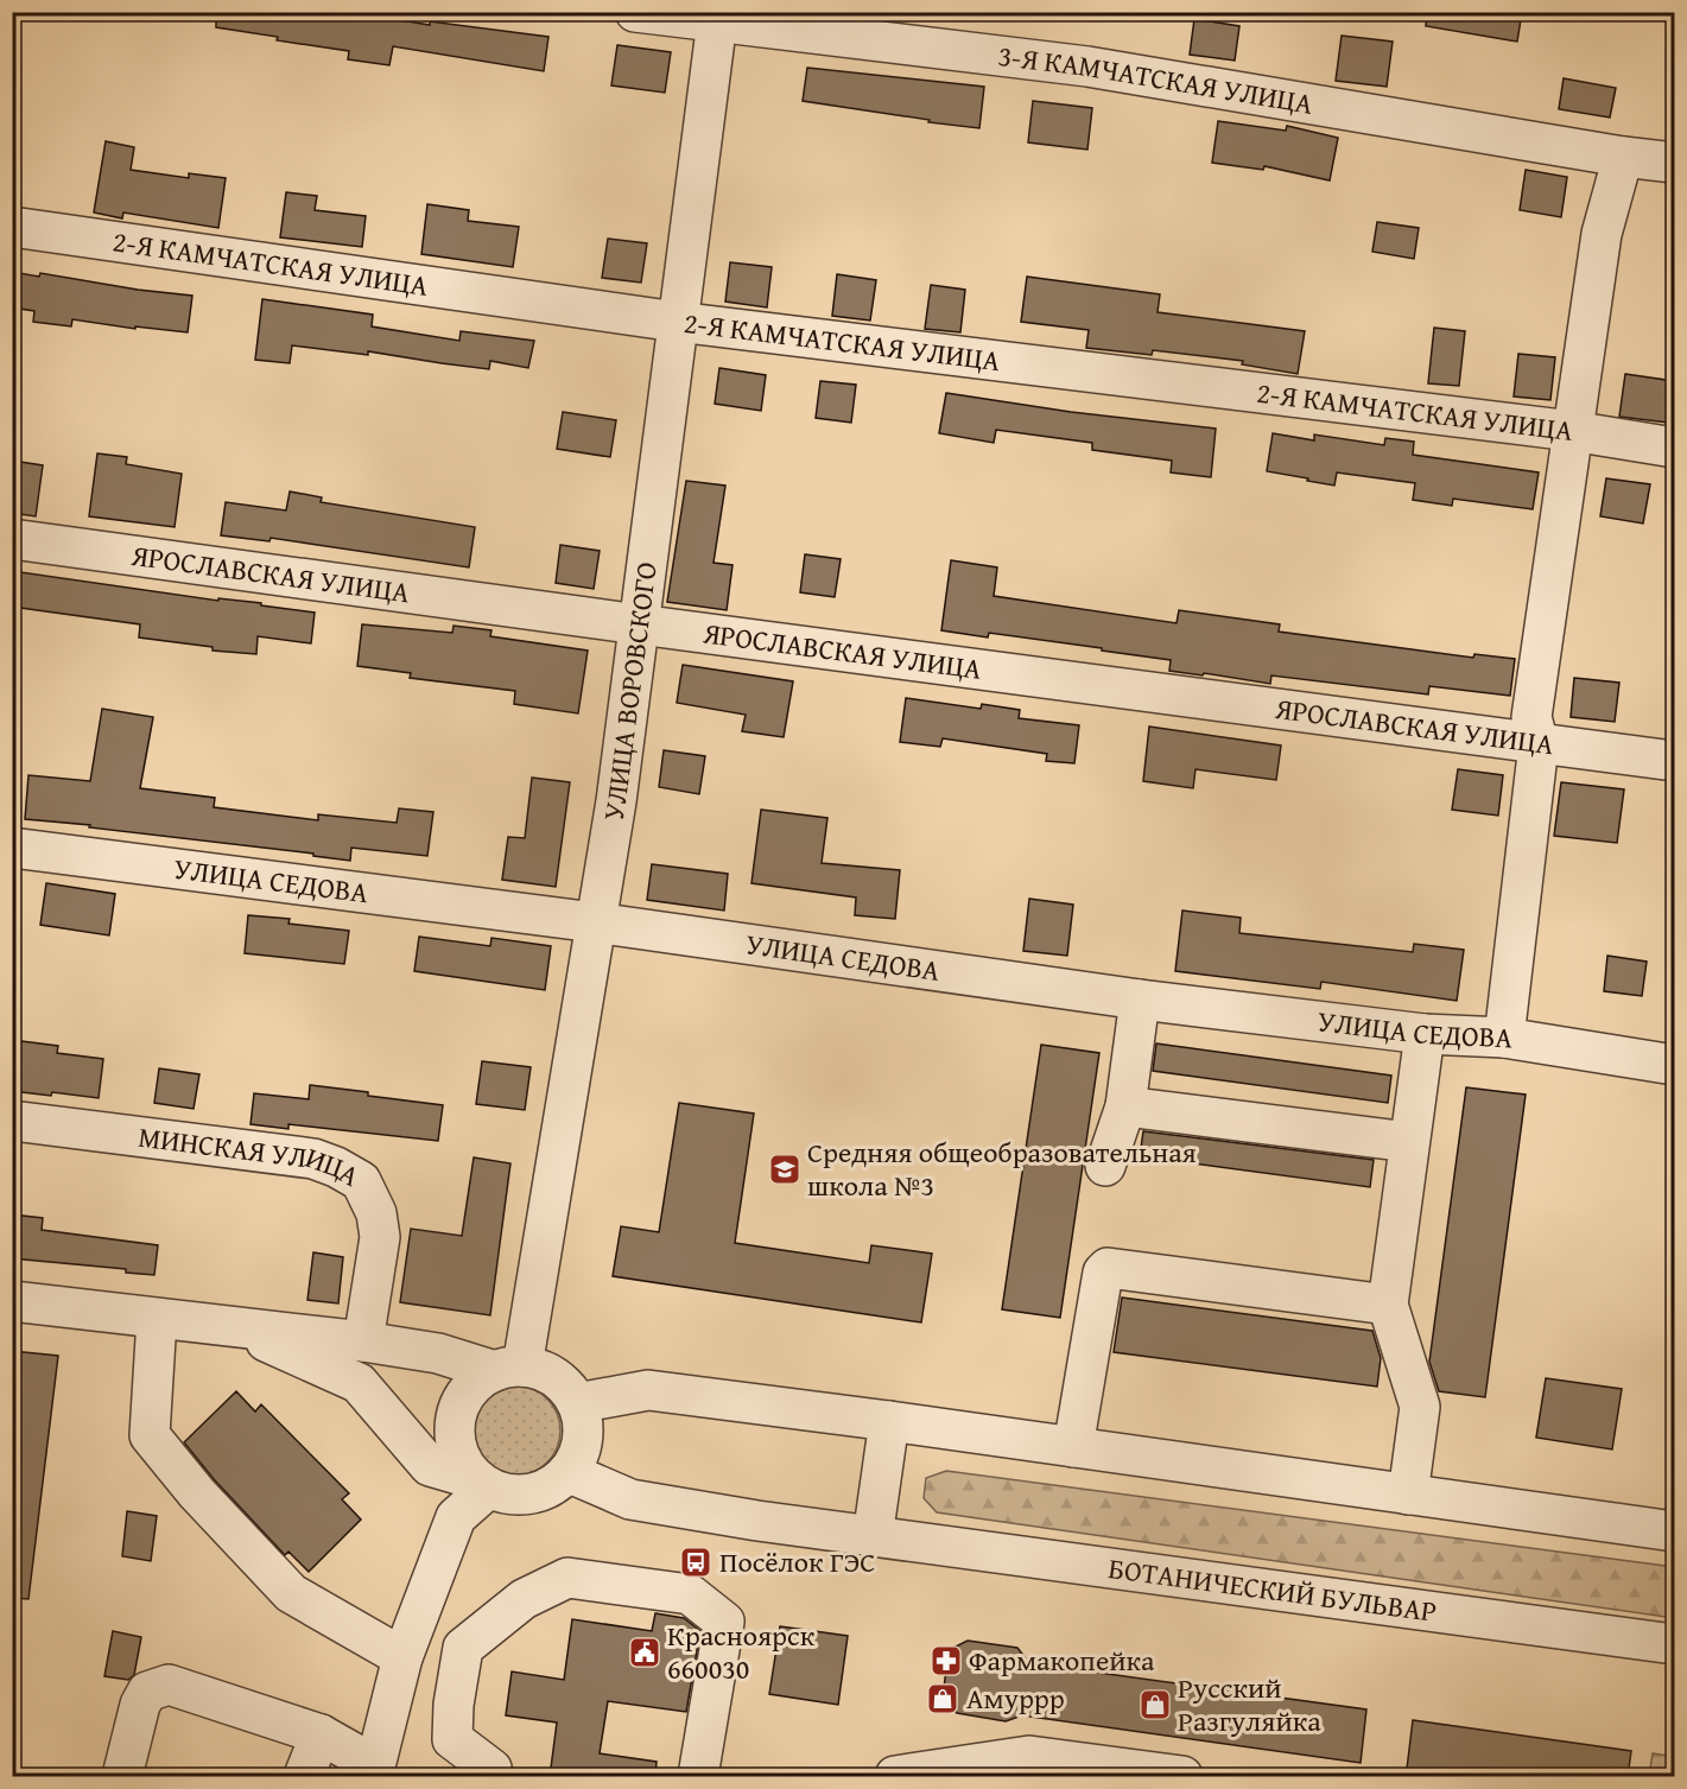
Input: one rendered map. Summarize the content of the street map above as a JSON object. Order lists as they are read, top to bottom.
{
  "streets": {
    "street": [
      "3-Я КАМЧАТСКАЯ УЛИЦА",
      "2-Я КАМЧАТСКАЯ УЛИЦА",
      "ЯРОСЛАВСКАЯ УЛИЦА",
      "УЛИЦА ВОРОВСКОГО",
      "УЛИЦА СЕДОВА",
      "МИНСКАЯ УЛИЦА",
      "БОТАНИЧЕСКИЙ БУЛЬВАР"
    ]
  },
  "crossings": [
    ["3-Я КАМЧАТСКАЯ УЛИЦА", "УЛИЦА ВОРОВСКОГО"],
    ["2-Я КАМЧАТСКАЯ УЛИЦА", "УЛИЦА ВОРОВСКОГО"],
    ["ЯРОСЛАВСКАЯ УЛИЦА", "УЛИЦА ВОРОВСКОГО"],
    ["УЛИЦА ВОРОВСКОГО", "УЛИЦА СЕДОВА"],
    ["УЛИЦА ВОРОВСКОГО", "БОТАНИЧЕСКИЙ БУЛЬВАР"]
  ],
  "places": {
    "school or university": ["Средняя общеобразовательная школа №3"],
    "bus stop": ["Посёлок ГЭС"],
    "public building": ["Красноярск 660030"],
    "pharmacy": ["Фармакопейка"],
    "shop": ["Амуррр", "Русский Разгуляйка"]
  }
}
